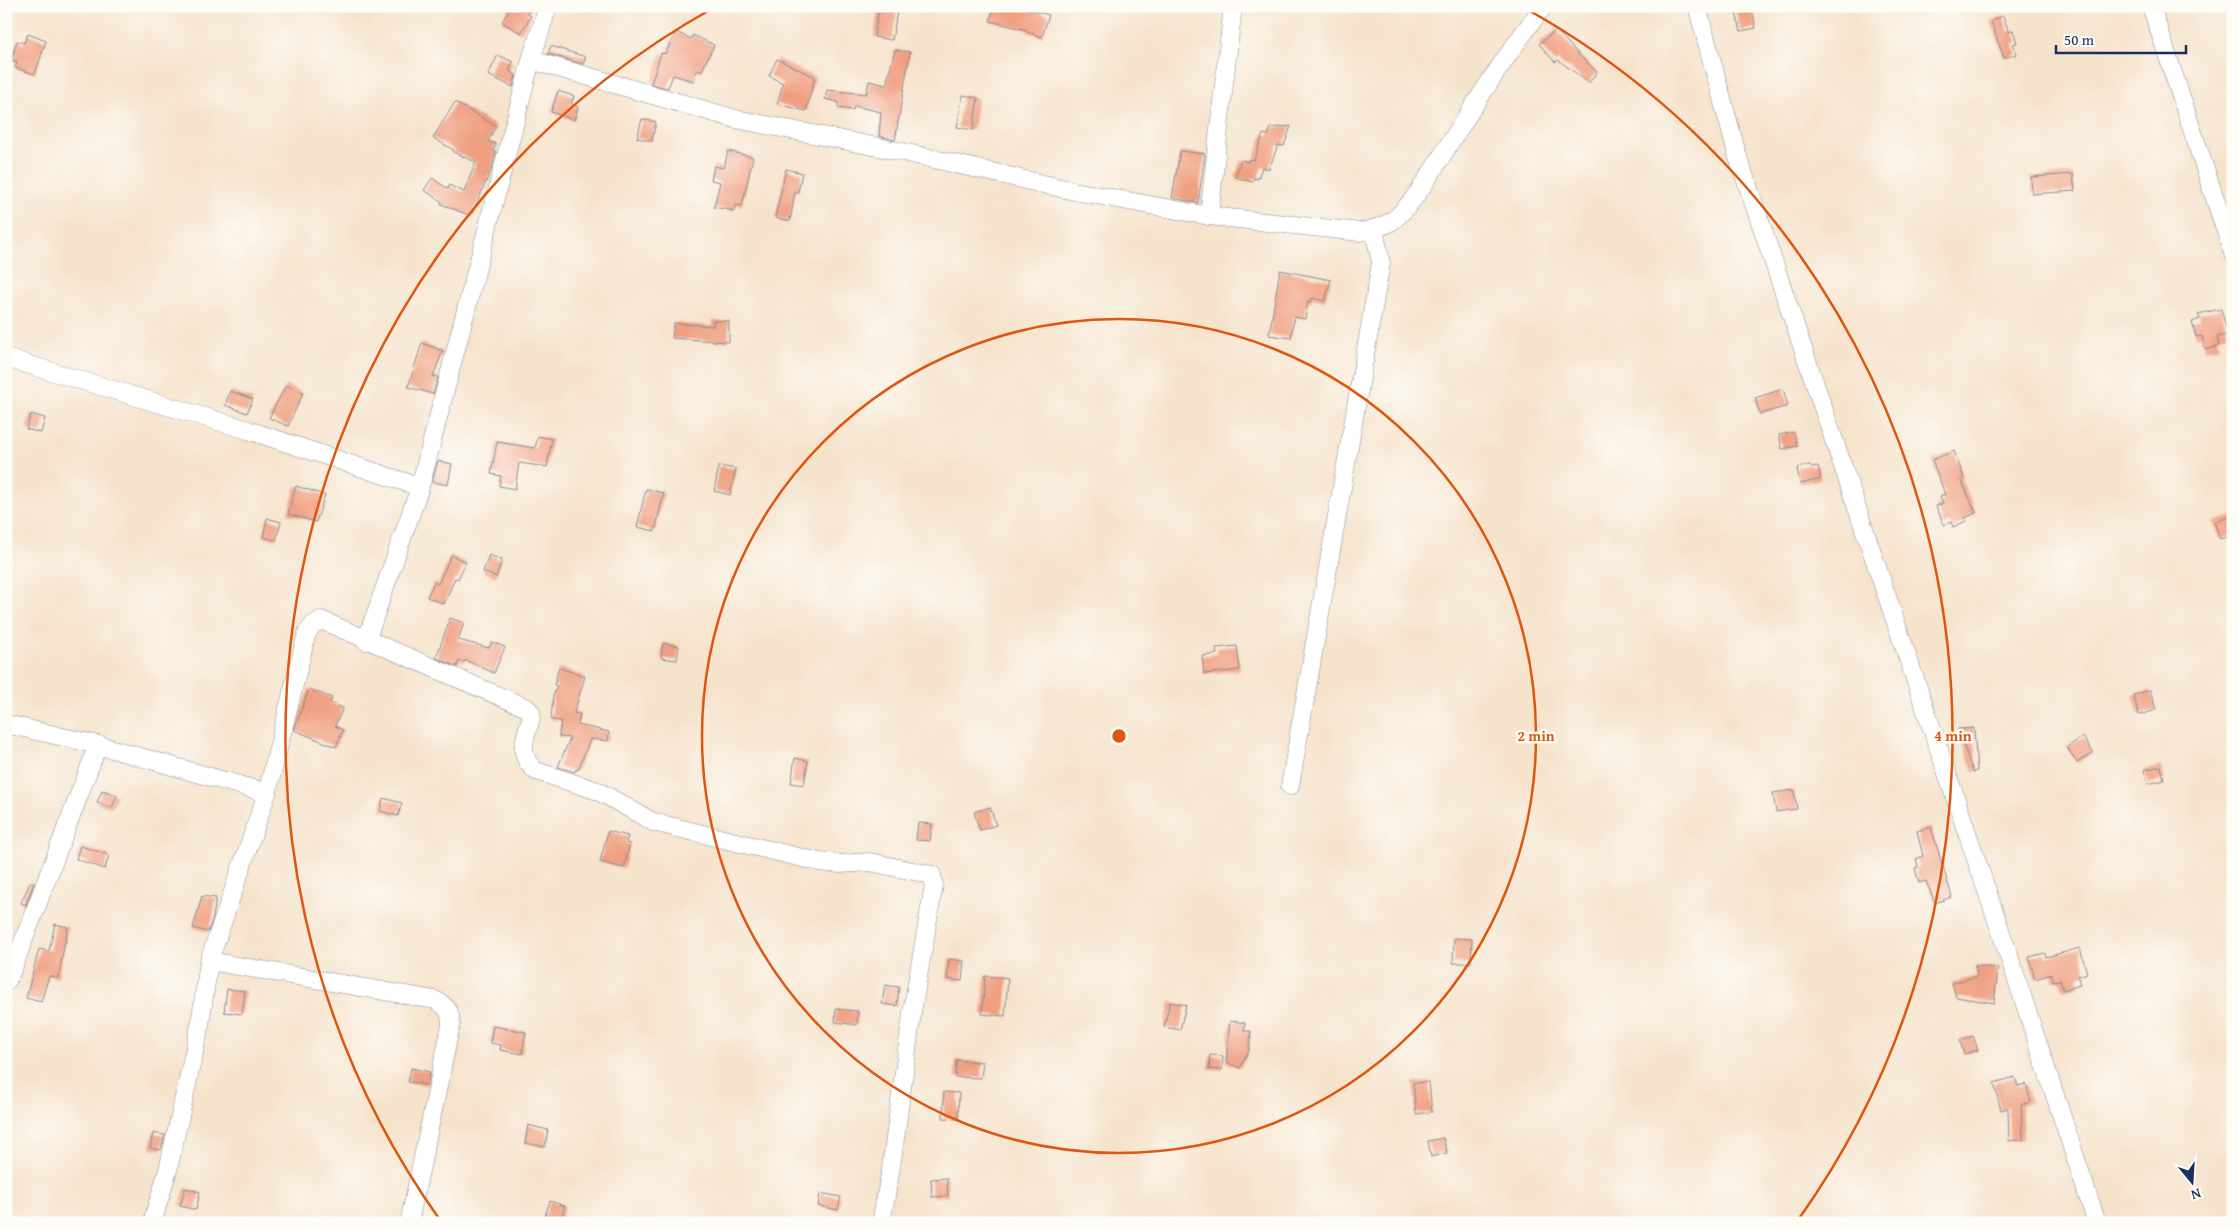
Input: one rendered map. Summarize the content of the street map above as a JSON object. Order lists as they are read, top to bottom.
{
  "scale_bar": "50 m",
  "north": "bottom",
  "rings": ["2 min", "4 min"]
}
